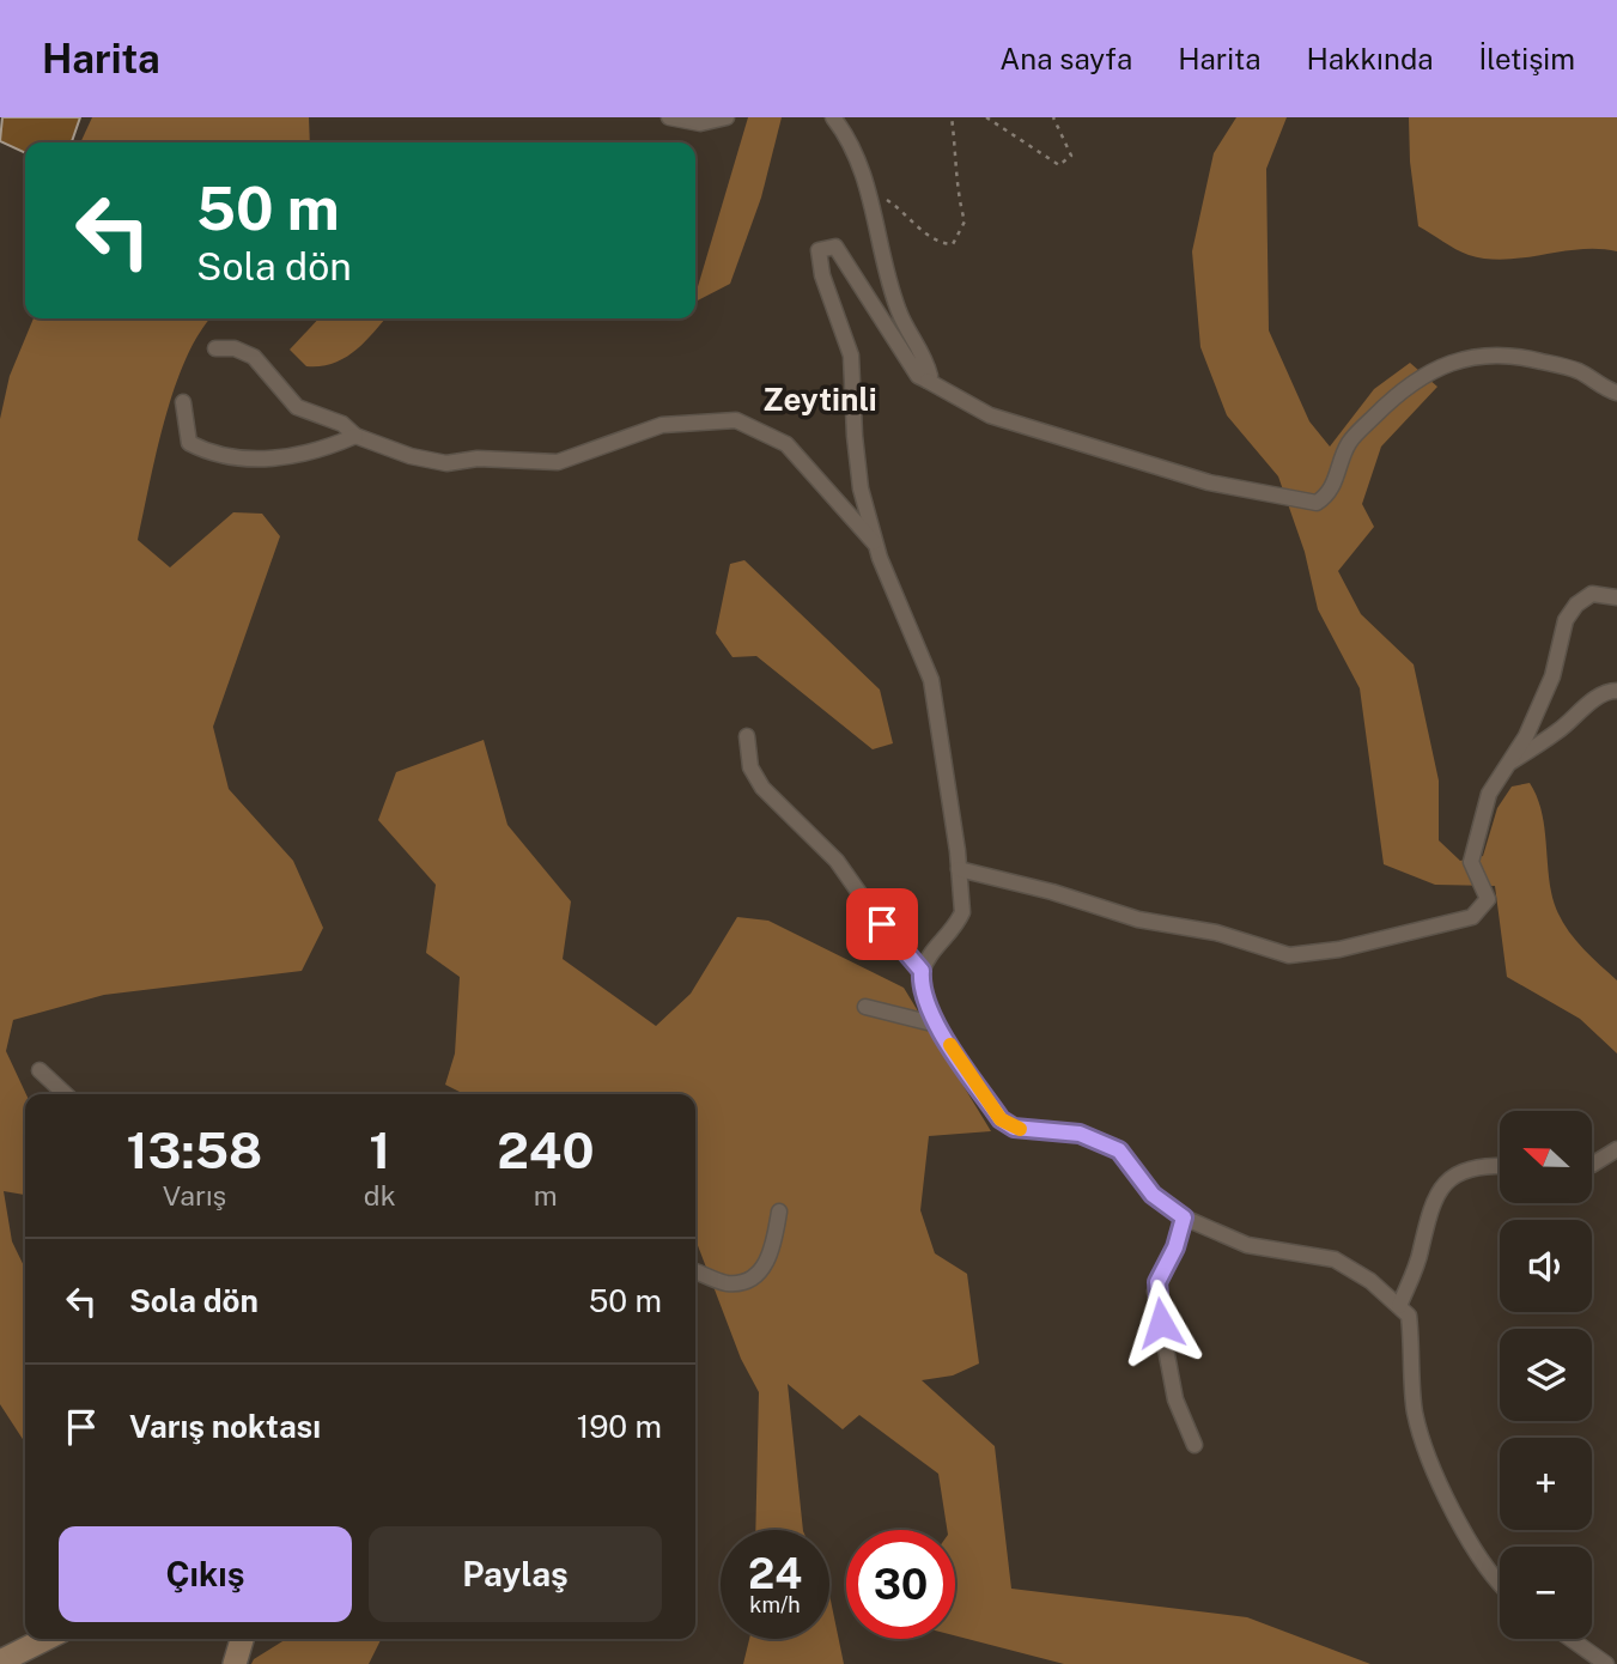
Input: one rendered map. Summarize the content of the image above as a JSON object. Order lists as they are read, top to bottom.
{
  "districts": ["Zeytinli"],
  "north": "left",
  "page": {
    "header": "Harita",
    "nav": [
      "Ana sayfa",
      "Harita",
      "Hakkında",
      "İletişim"
    ],
    "turn": ["50 m", "Sola dön"],
    "eta": [
      "13:58",
      "Varış",
      "1",
      "dk",
      "240",
      "m"
    ],
    "map_buttons": ["+", "−"],
    "list": [
      {
        "name": "Sola dön",
        "value": "50 m"
      },
      {
        "name": "Varış noktası",
        "value": "190 m"
      }
    ],
    "buttons": ["Çıkış", "Paylaş"],
    "speed": "24 km/h",
    "limit": "30"
  }
}
